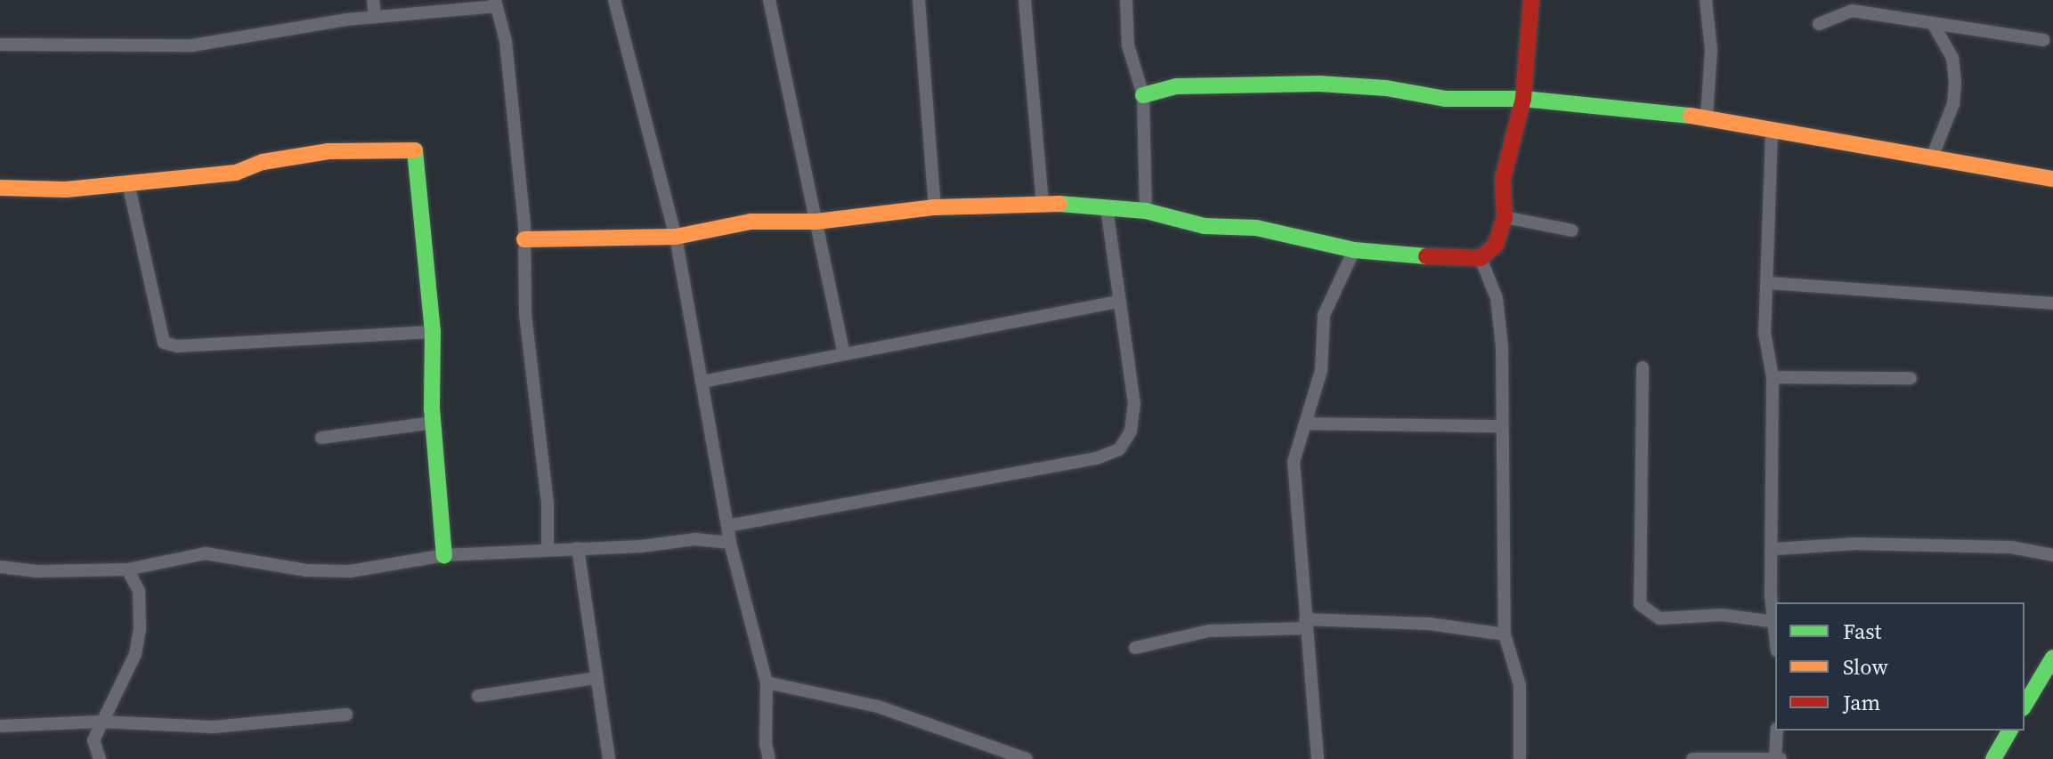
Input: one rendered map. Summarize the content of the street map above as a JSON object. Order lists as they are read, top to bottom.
{
  "legend": ["Fast", "Slow", "Jam"]
}
